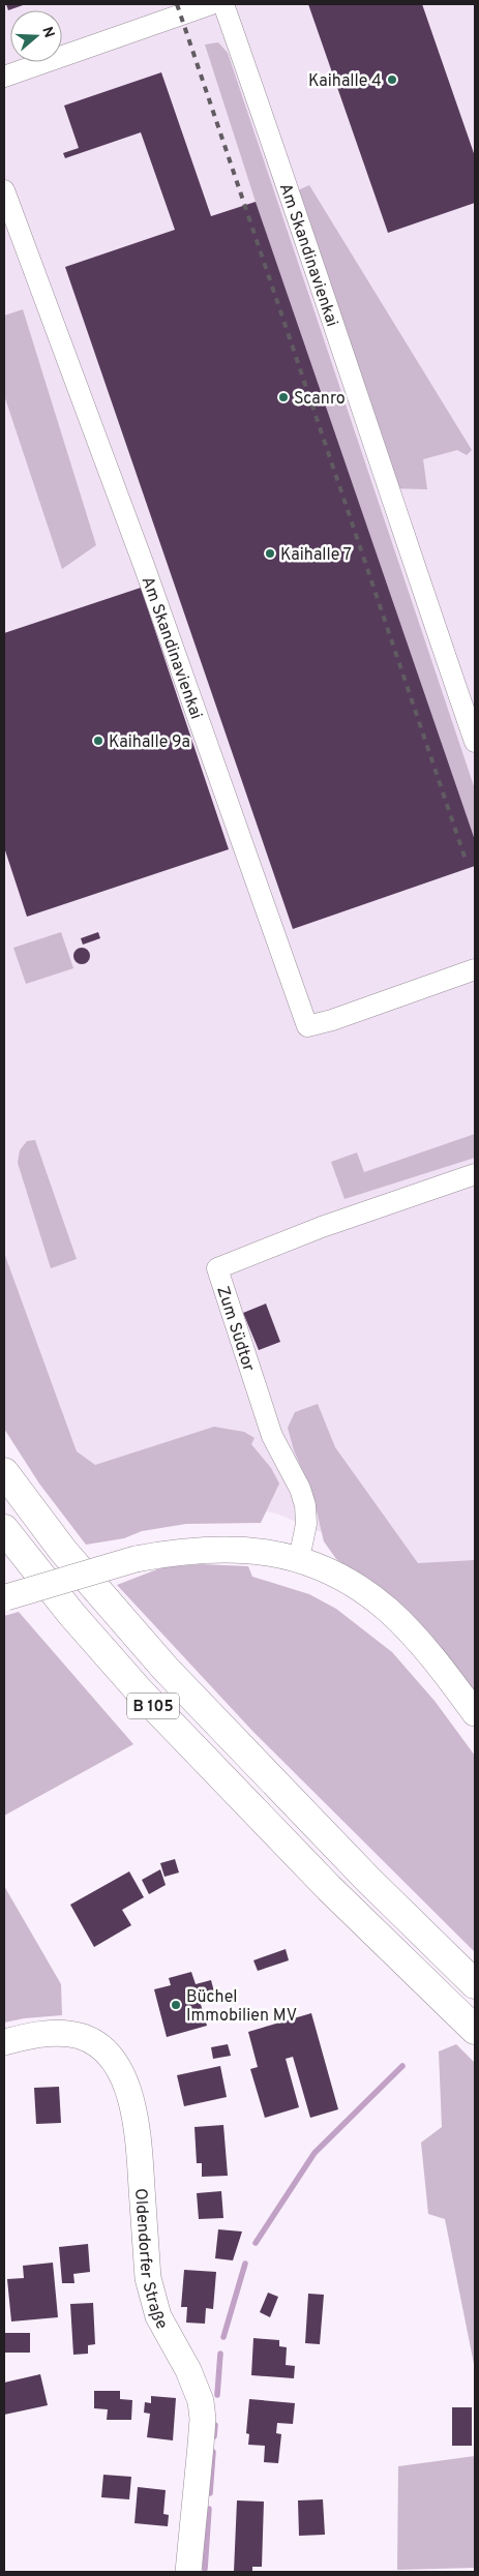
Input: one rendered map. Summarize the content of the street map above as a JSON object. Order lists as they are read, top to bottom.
{
  "streets": {
    "highway": ["B 105"],
    "street": ["Am Skandinavienkai", "Zum Südtor", "Oldendorfer Straße"]
  },
  "places": [
    "Kaihalle 4",
    "Scanro",
    "Kaihalle 7",
    "Kaihalle 9a",
    "Büchel Immobilien MV"
  ],
  "north": "right"
}
